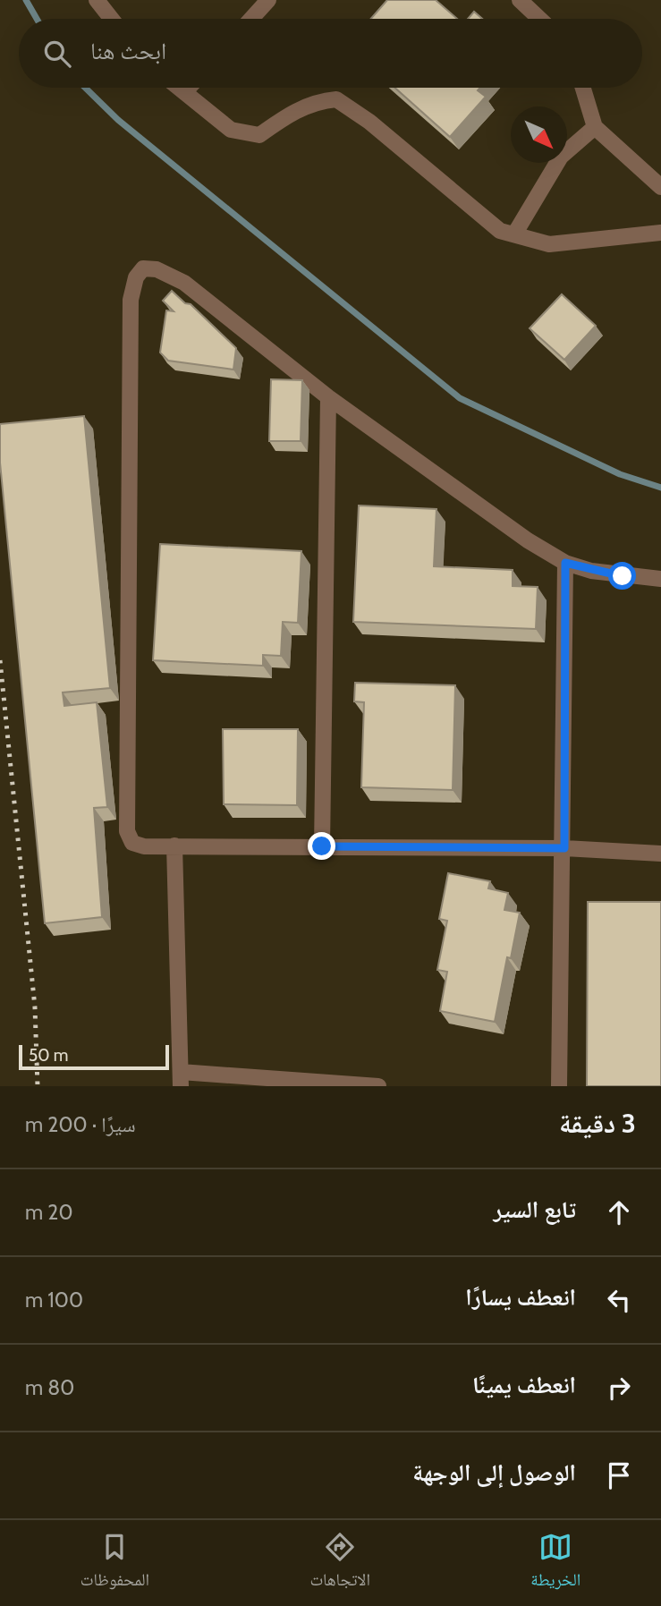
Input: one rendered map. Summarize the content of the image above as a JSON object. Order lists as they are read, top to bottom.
{
  "scale_bar": "50 m",
  "north": "bottom right",
  "page": {
    "search": "ابحث هنا",
    "scale": "50 m",
    "heading": ["3 دقيقة", "سيرًا · 200 m"],
    "list": [
      ["تابع السير", "20 m"],
      ["انعطف يسارًا", "100 m"],
      ["انعطف يمينًا", "80 m"],
      "الوصول إلى الوجهة"
    ],
    "nav": ["الخريطة", "الاتجاهات", "المحفوظات"]
  }
}
